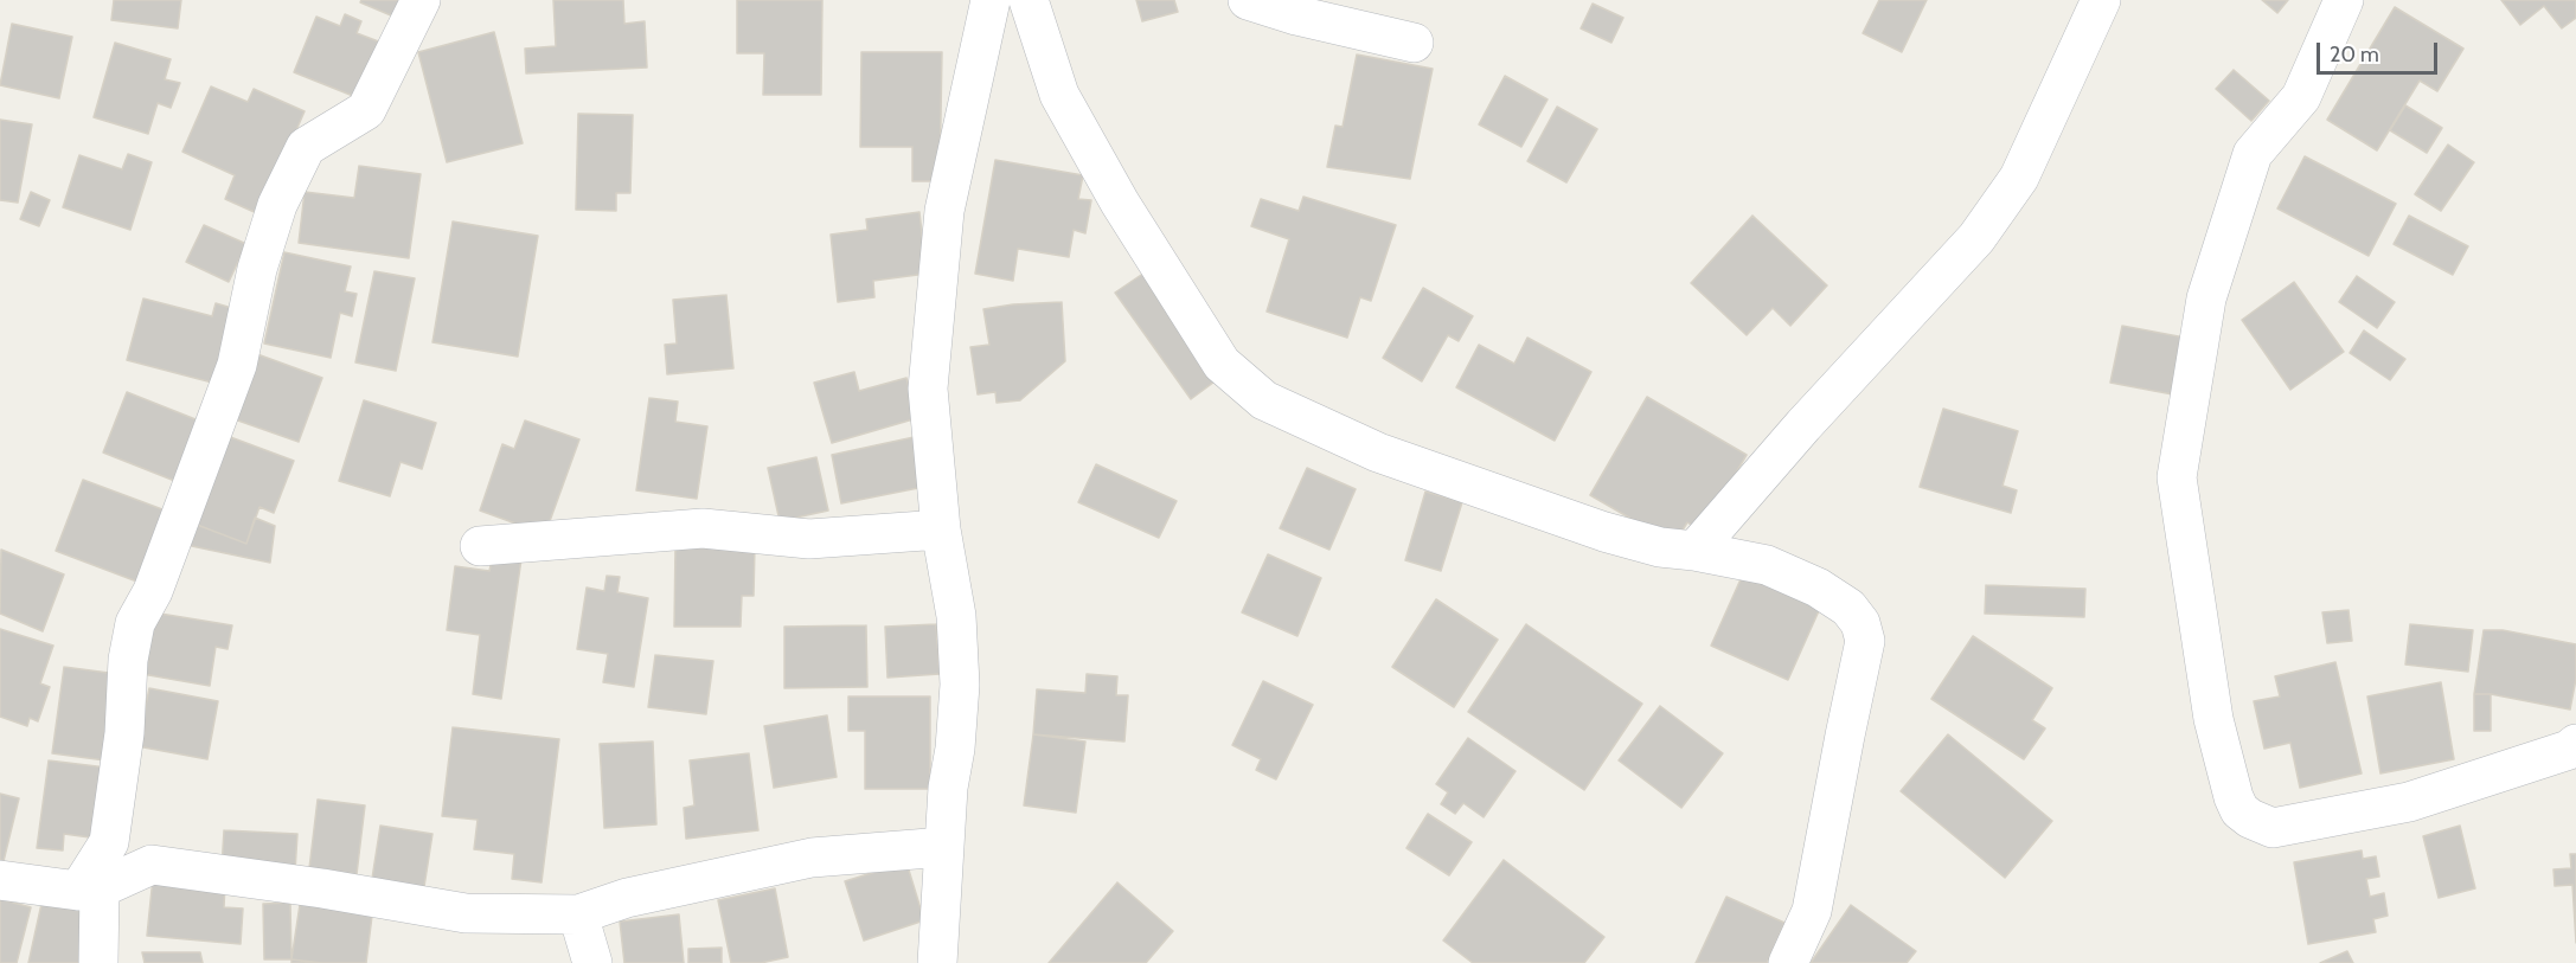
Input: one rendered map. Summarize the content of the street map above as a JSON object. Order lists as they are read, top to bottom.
{
  "scale_bar": "20 m"
}
